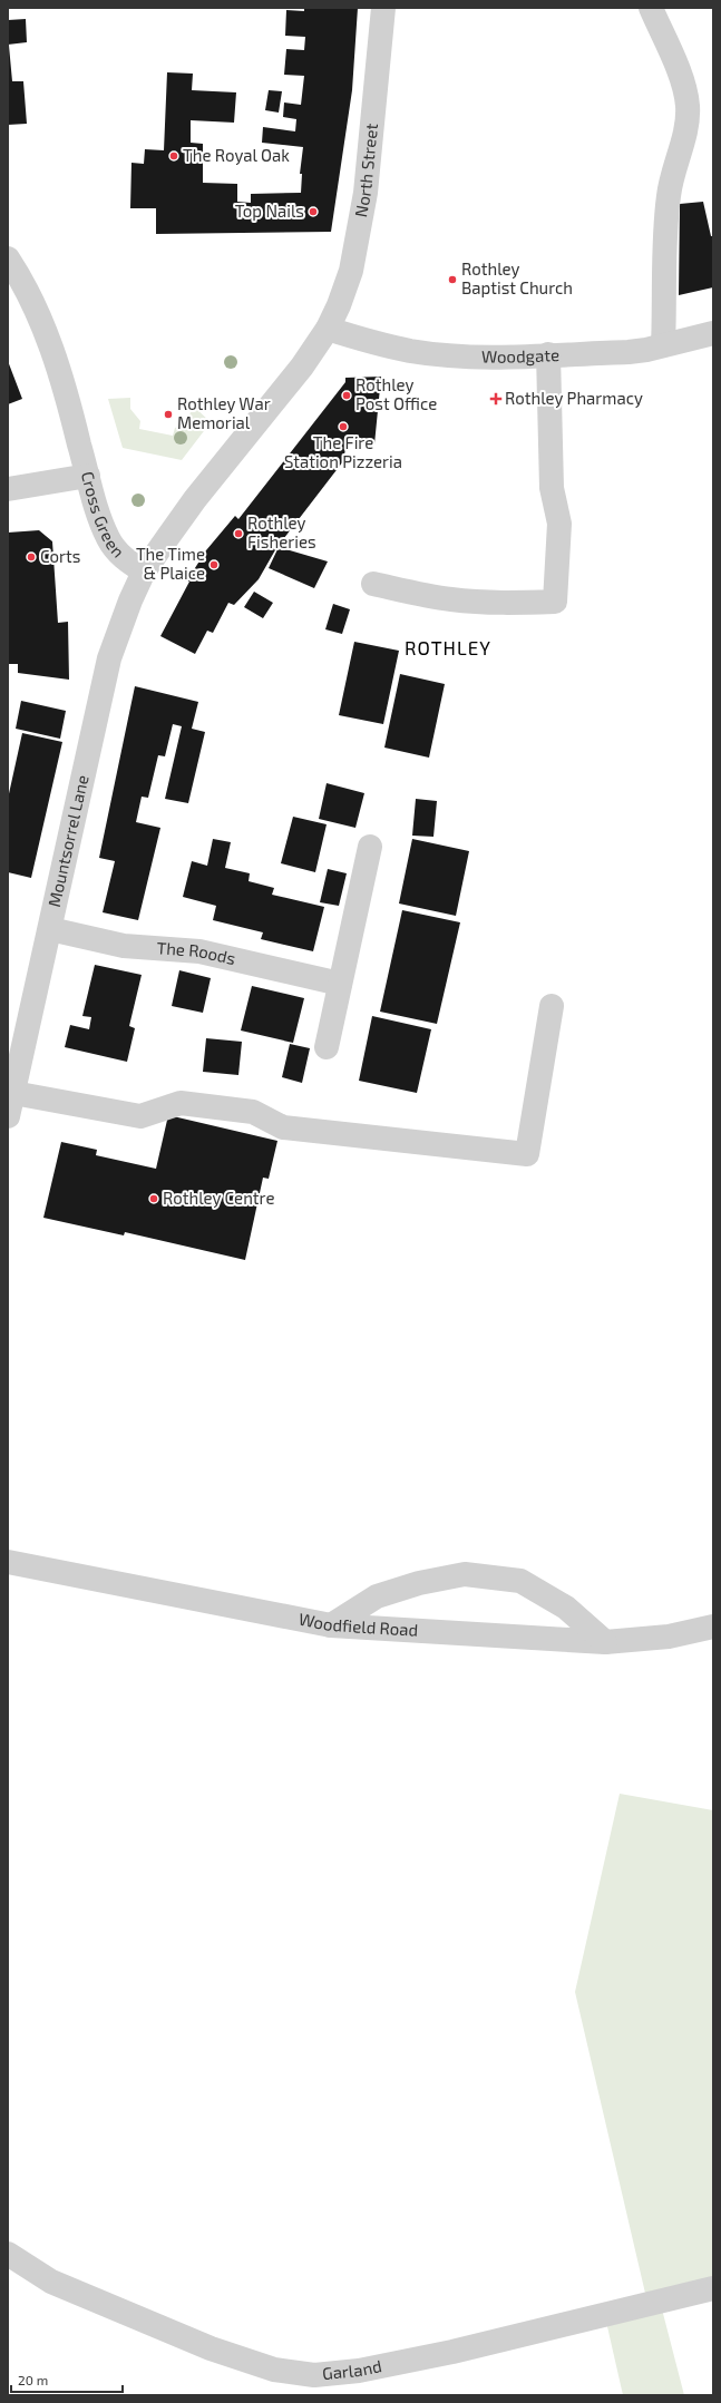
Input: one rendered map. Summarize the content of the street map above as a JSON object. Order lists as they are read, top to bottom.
{
  "streets": {
    "street": [
      "North Street",
      "Woodgate",
      "Cross Green",
      "Mountsorrel Lane",
      "The Roods",
      "Woodfield Road",
      "Garland"
    ]
  },
  "crossings": [
    ["North Street", "Woodgate"],
    ["North Street", "Cross Green"],
    ["Woodgate", "Cross Green"],
    ["Cross Green", "Mountsorrel Lane"],
    ["Mountsorrel Lane", "The Roods"]
  ],
  "districts": ["ROTHLEY"],
  "places": {
    "other": [
      "The Royal Oak",
      "Top Nails",
      "Rothley Baptist Church",
      "Rothley Post Office",
      "Rothley War Memorial",
      "The Fire Station Pizzeria",
      "Rothley Fisheries",
      "Corts",
      "The Time & Plaice",
      "Rothley Centre"
    ],
    "health": ["Rothley Pharmacy"]
  },
  "scale_bar": "20 m"
}
